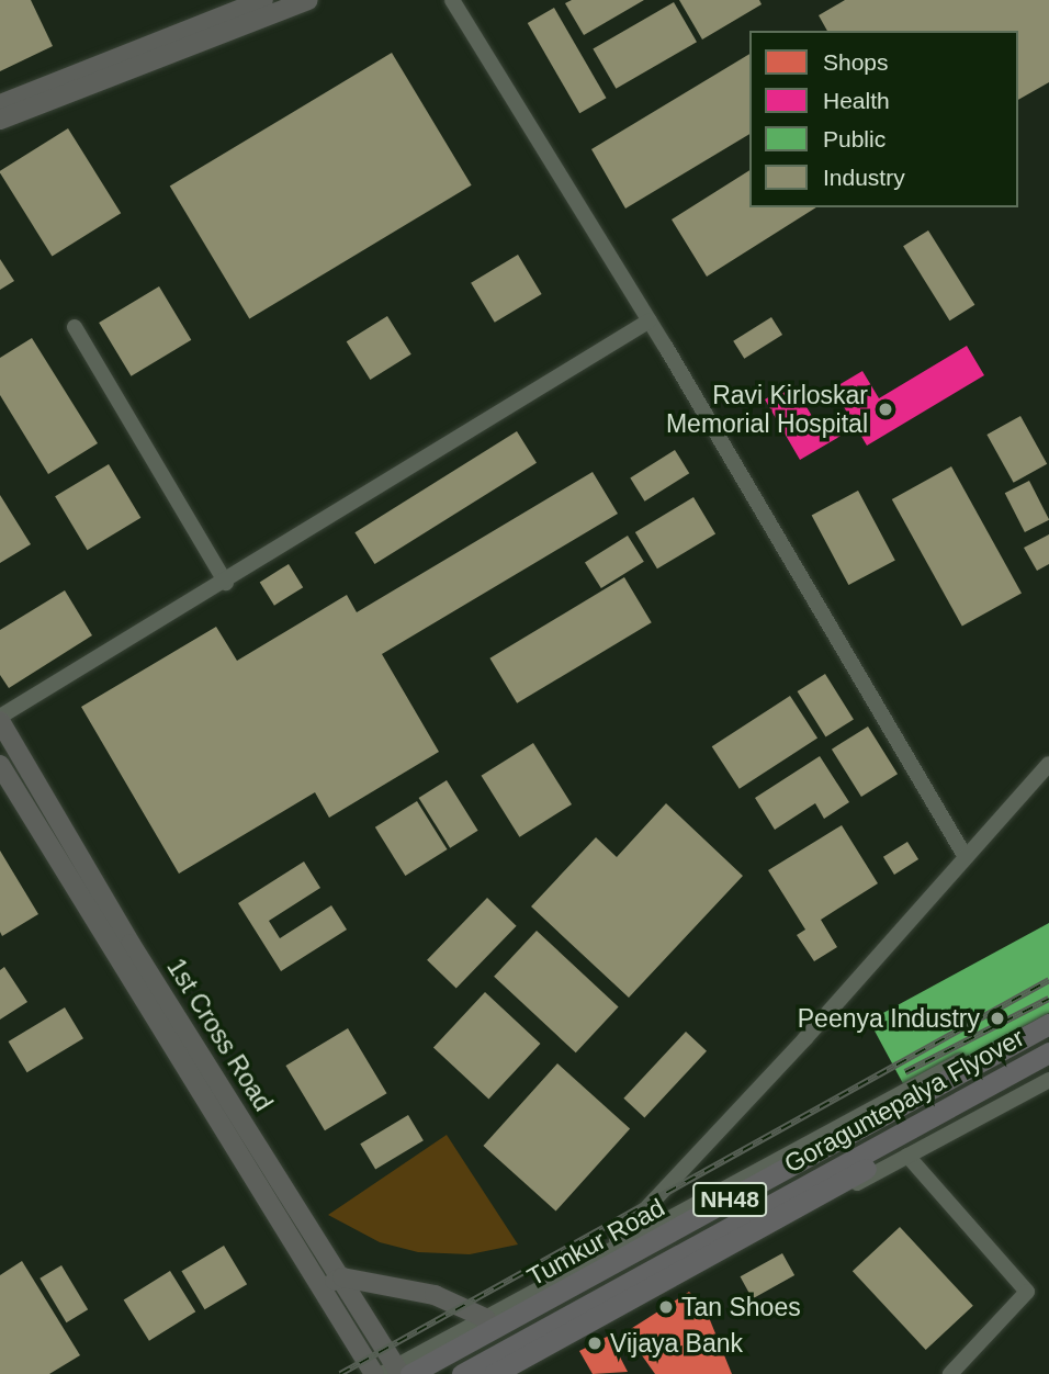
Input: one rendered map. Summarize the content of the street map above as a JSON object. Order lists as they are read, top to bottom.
{
  "streets": {
    "highway": ["Goraguntepalya Flyover", "NH48", "Tumkur Road"],
    "main road": ["1st Cross Road"]
  },
  "crossings": [
    ["1st Cross Road", "Tumkur Road"]
  ],
  "places": [
    "Ravi Kirloskar Memorial Hospital",
    "Peenya Industry",
    "Tan Shoes",
    "Vijaya Bank"
  ],
  "legend": [
    "Shops",
    "Health",
    "Public",
    "Industry"
  ]
}
